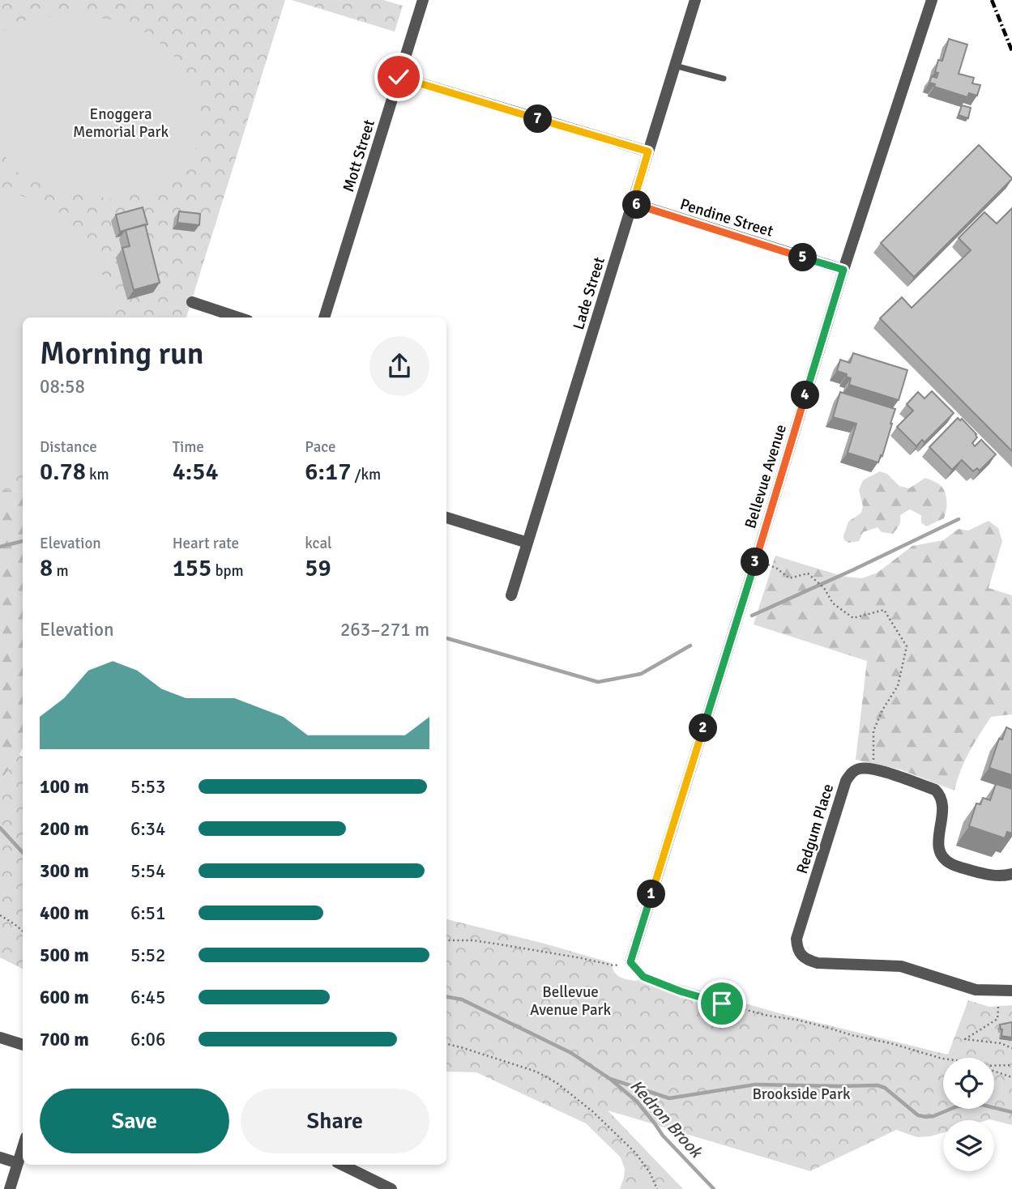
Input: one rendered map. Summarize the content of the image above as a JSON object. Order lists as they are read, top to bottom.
{
  "streets": {
    "street": [
      "Mott Street",
      "Pendine Street",
      "Lade Street",
      "Bellevue Avenue",
      "Redgum Place"
    ]
  },
  "crossings": [
    ["Pendine Street", "Lade Street"],
    ["Pendine Street", "Bellevue Avenue"]
  ],
  "water": ["Kedron Brook"],
  "parks": ["Enoggera Memorial Park", "Bellevue Avenue Park", "Brookside Park"],
  "page": {
    "pins": [
      "7",
      "6",
      "5",
      "4",
      "3",
      "2",
      "1"
    ],
    "heading": ["Morning run", "08:58"],
    "stats": [
      ["Distance", "0.78 km"],
      ["Time", "4:54"],
      ["Pace", "6:17 /km"],
      ["Elevation", "8 m"],
      ["Heart rate", "155 bpm"],
      ["kcal", "59"]
    ],
    "chart": ["Elevation", "263–271 m"],
    "list": [
      {
        "name": "100 m",
        "note": "5:53"
      },
      {
        "name": "200 m",
        "note": "6:34"
      },
      {
        "name": "300 m",
        "note": "5:54"
      },
      {
        "name": "400 m",
        "note": "6:51"
      },
      {
        "name": "500 m",
        "note": "5:52"
      },
      {
        "name": "600 m",
        "note": "6:45"
      },
      {
        "name": "700 m",
        "note": "6:06"
      }
    ],
    "buttons": ["Save", "Share"]
  }
}
